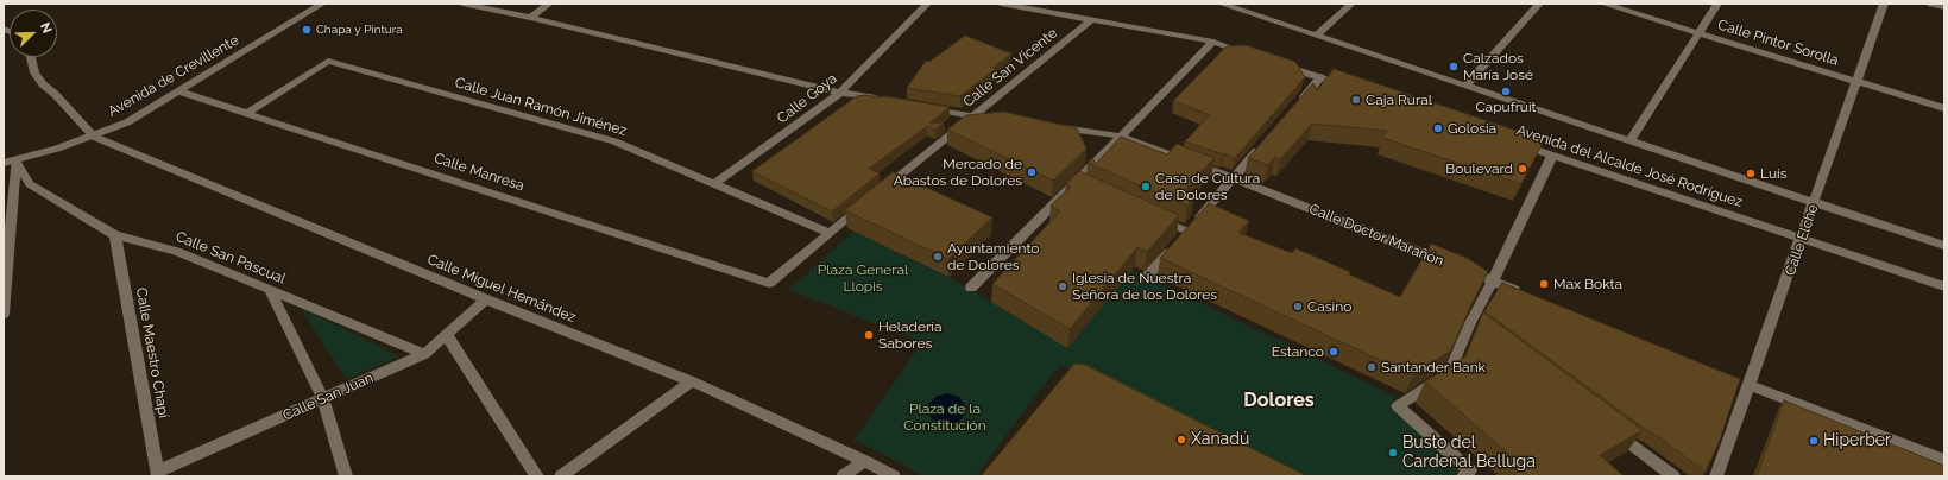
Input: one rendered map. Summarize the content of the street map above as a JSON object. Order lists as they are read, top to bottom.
{
  "streets": {
    "street": [
      "Calle Pintor Sorolla",
      "Calle San Vicente",
      "Avenida de Crevillente",
      "Calle Goya",
      "Calle Juan Ramón Jiménez",
      "Avenida del Alcalde José Rodríguez",
      "Calle Manresa",
      "Calle Doctor Marañón",
      "Calle Elche",
      "Calle San Pascual",
      "Calle Miguel Hernández",
      "Calle Maestro Chapí",
      "Calle San Juan"
    ]
  },
  "crossings": [
    ["Calle Pintor Sorolla", "Calle Elche"],
    ["Avenida de Crevillente", "Calle Manresa"],
    ["Avenida de Crevillente", "Calle San Pascual"],
    ["Avenida de Crevillente", "Calle Miguel Hernández"],
    ["Calle Goya", "Calle Juan Ramón Jiménez"],
    ["Calle Juan Ramón Jiménez", "Calle Manresa"],
    ["Avenida del Alcalde José Rodríguez", "Calle Elche"],
    ["Calle San Pascual", "Calle Maestro Chapí"],
    ["Calle San Pascual", "Calle San Juan"],
    ["Calle Miguel Hernández", "Calle San Juan"],
    ["Calle Maestro Chapí", "Calle San Juan"]
  ],
  "districts": ["Dolores"],
  "parks": ["Plaza General Llopis", "Plaza de la Constitución"],
  "places": [
    "Chapa y Pintura",
    "Calzados María José",
    "Capufruit",
    "Caja Rural",
    "Golosia",
    "Boulevard",
    "Mercado de Abastos de Dolores",
    "Luis",
    "Casa de Cultura de Dolores",
    "Ayuntamiento de Dolores",
    "Max Bokta",
    "Iglesia de Nuestra Señora de los Dolores",
    "Casino",
    "Heladería Sabores",
    "Estanco",
    "Santander Bank",
    "Xanadú",
    "Hiperber",
    "Busto del Cardenal Belluga"
  ],
  "north": "top right"
}
